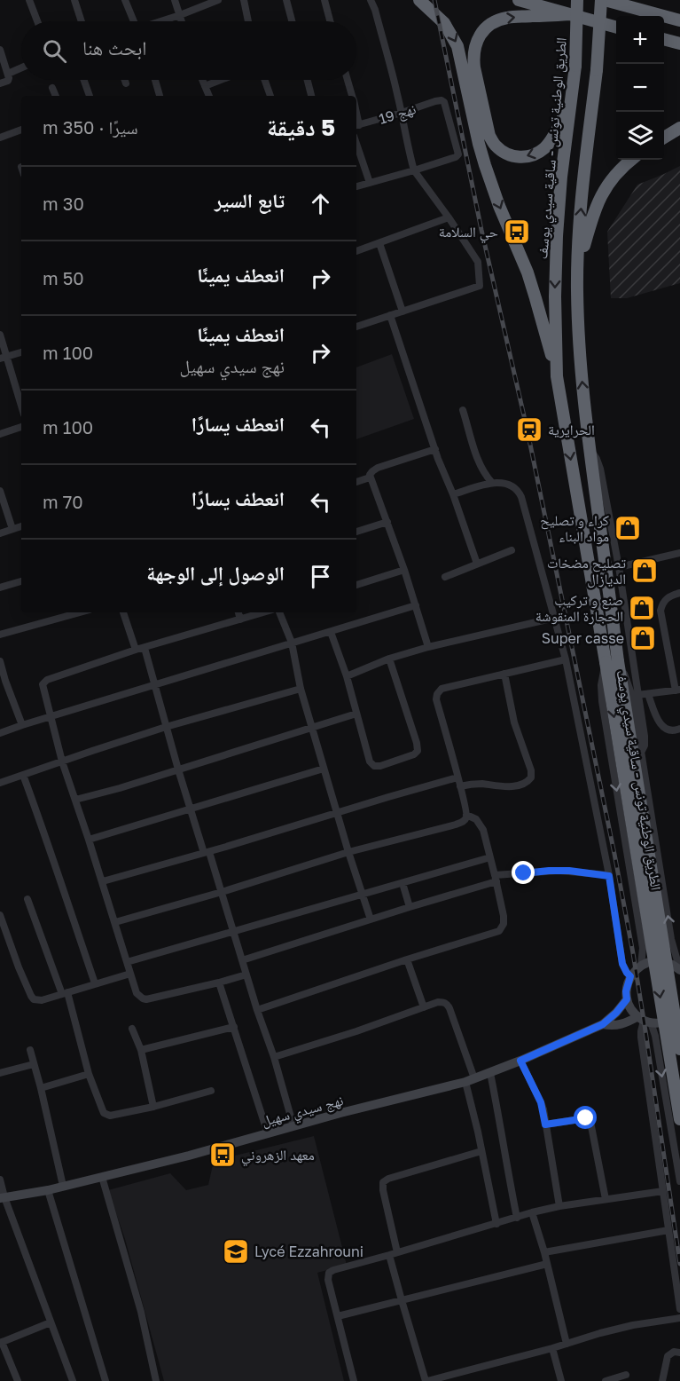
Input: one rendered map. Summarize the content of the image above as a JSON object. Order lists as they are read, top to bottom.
{
  "streets": {
    "highway": ["الطريق الوطنية تونس - ساقية سيدي يوسف"],
    "main road": ["نهج سيدي سهيل"],
    "street": ["نهج 19"]
  },
  "places": {
    "bus stop": ["حي السلامة", "معهد الزهروني"],
    "station": ["الحرايرية"],
    "shop": [
      "كراء و تصليح مواد البناء",
      "تصليح مضخات الديازال",
      "صنع و تركيب الحجارة المنقوشة",
      "Super casse"
    ],
    "school or university": ["Lycé Ezzahrouni"]
  },
  "page": {
    "map_buttons": ["+", "−"],
    "search": "ابحث هنا",
    "heading": ["5 دقيقة", "سيرًا · 350 m"],
    "list": [
      ["تابع السير", "30 m"],
      ["انعطف يمينًا", "50 m"],
      ["انعطف يمينًا", "نهج سيدي سهيل", "100 m"],
      ["انعطف يسارًا", "100 m"],
      ["انعطف يسارًا", "70 m"],
      "الوصول إلى الوجهة"
    ]
  }
}
